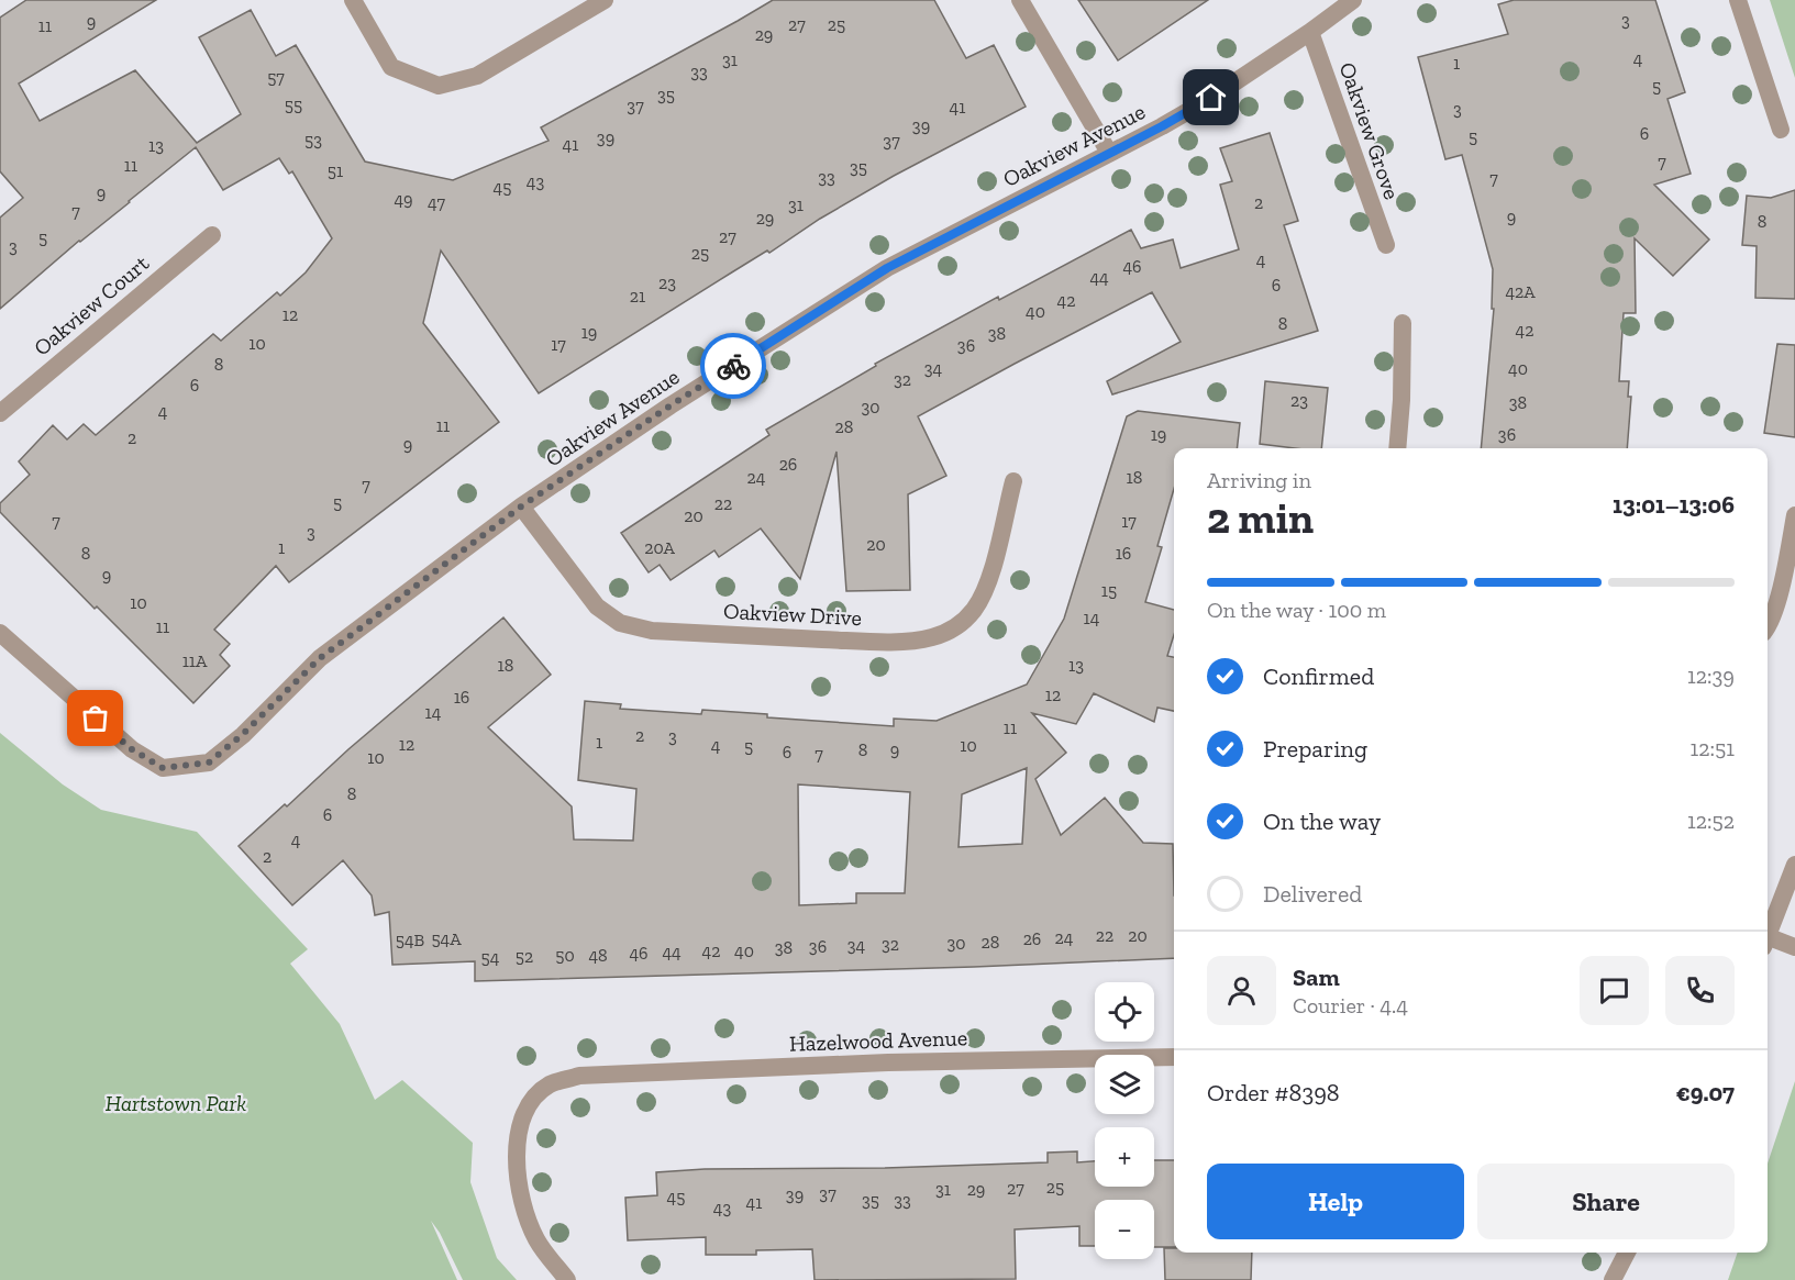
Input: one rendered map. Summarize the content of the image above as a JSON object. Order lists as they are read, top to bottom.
{
  "streets": {
    "street": [
      "Oakview Grove",
      "Oakview Avenue",
      "Oakview Court",
      "Oakview Drive",
      "Hazelwood Avenue"
    ]
  },
  "crossings": [
    ["Oakview Grove", "Oakview Avenue"],
    ["Oakview Avenue", "Oakview Drive"]
  ],
  "parks": ["Hartstown Park"],
  "house_numbers": [
    "3",
    "9",
    "27",
    "25",
    "11",
    "29",
    "4",
    "31",
    "1",
    "33",
    "57",
    "5",
    "35",
    "55",
    "37",
    "41",
    "3",
    "39",
    "6",
    "5",
    "39",
    "53",
    "37",
    "41",
    "13",
    "7",
    "11",
    "35",
    "51",
    "33",
    "7",
    "43",
    "45",
    "9",
    "49",
    "47",
    "2",
    "31",
    "7",
    "9",
    "29",
    "8",
    "27",
    "5",
    "3",
    "25",
    "4",
    "46",
    "44",
    "23",
    "6",
    "42A",
    "21",
    "42",
    "40",
    "12",
    "8",
    "42",
    "19",
    "38",
    "10",
    "17",
    "36",
    "8",
    "34",
    "40",
    "32",
    "6",
    "23",
    "38",
    "30",
    "4",
    "11",
    "28",
    "19",
    "36",
    "2",
    "9",
    "26",
    "24",
    "18",
    "7",
    "5",
    "22",
    "20",
    "7",
    "17",
    "3",
    "20",
    "1",
    "20A",
    "8",
    "16",
    "9",
    "15",
    "10",
    "14",
    "11",
    "11A",
    "18",
    "13",
    "12",
    "16",
    "14",
    "11",
    "2",
    "3",
    "1",
    "12",
    "4",
    "10",
    "5",
    "8",
    "9",
    "6",
    "7",
    "10",
    "8",
    "6",
    "4",
    "2",
    "22",
    "20",
    "24",
    "54A",
    "26",
    "54B",
    "28",
    "30",
    "32",
    "34",
    "36",
    "38",
    "42",
    "40",
    "44",
    "46",
    "50",
    "48",
    "52",
    "54",
    "25",
    "27",
    "31",
    "29",
    "37",
    "39",
    "45",
    "35",
    "33",
    "41",
    "43"
  ],
  "page": {
    "heading": ["2 min", "Arriving in", "13:01–13:06"],
    "panel": [
      "Sam",
      "Courier · 4.4",
      "Order #8398",
      "€9.07"
    ],
    "bar": "On the way · 100 m",
    "list": [
      ["Confirmed", "12:39"],
      ["Preparing", "12:51"],
      ["On the way", "12:52"],
      "Delivered"
    ],
    "map_buttons": ["+", "−"],
    "buttons": ["Help", "Share"]
  }
}
